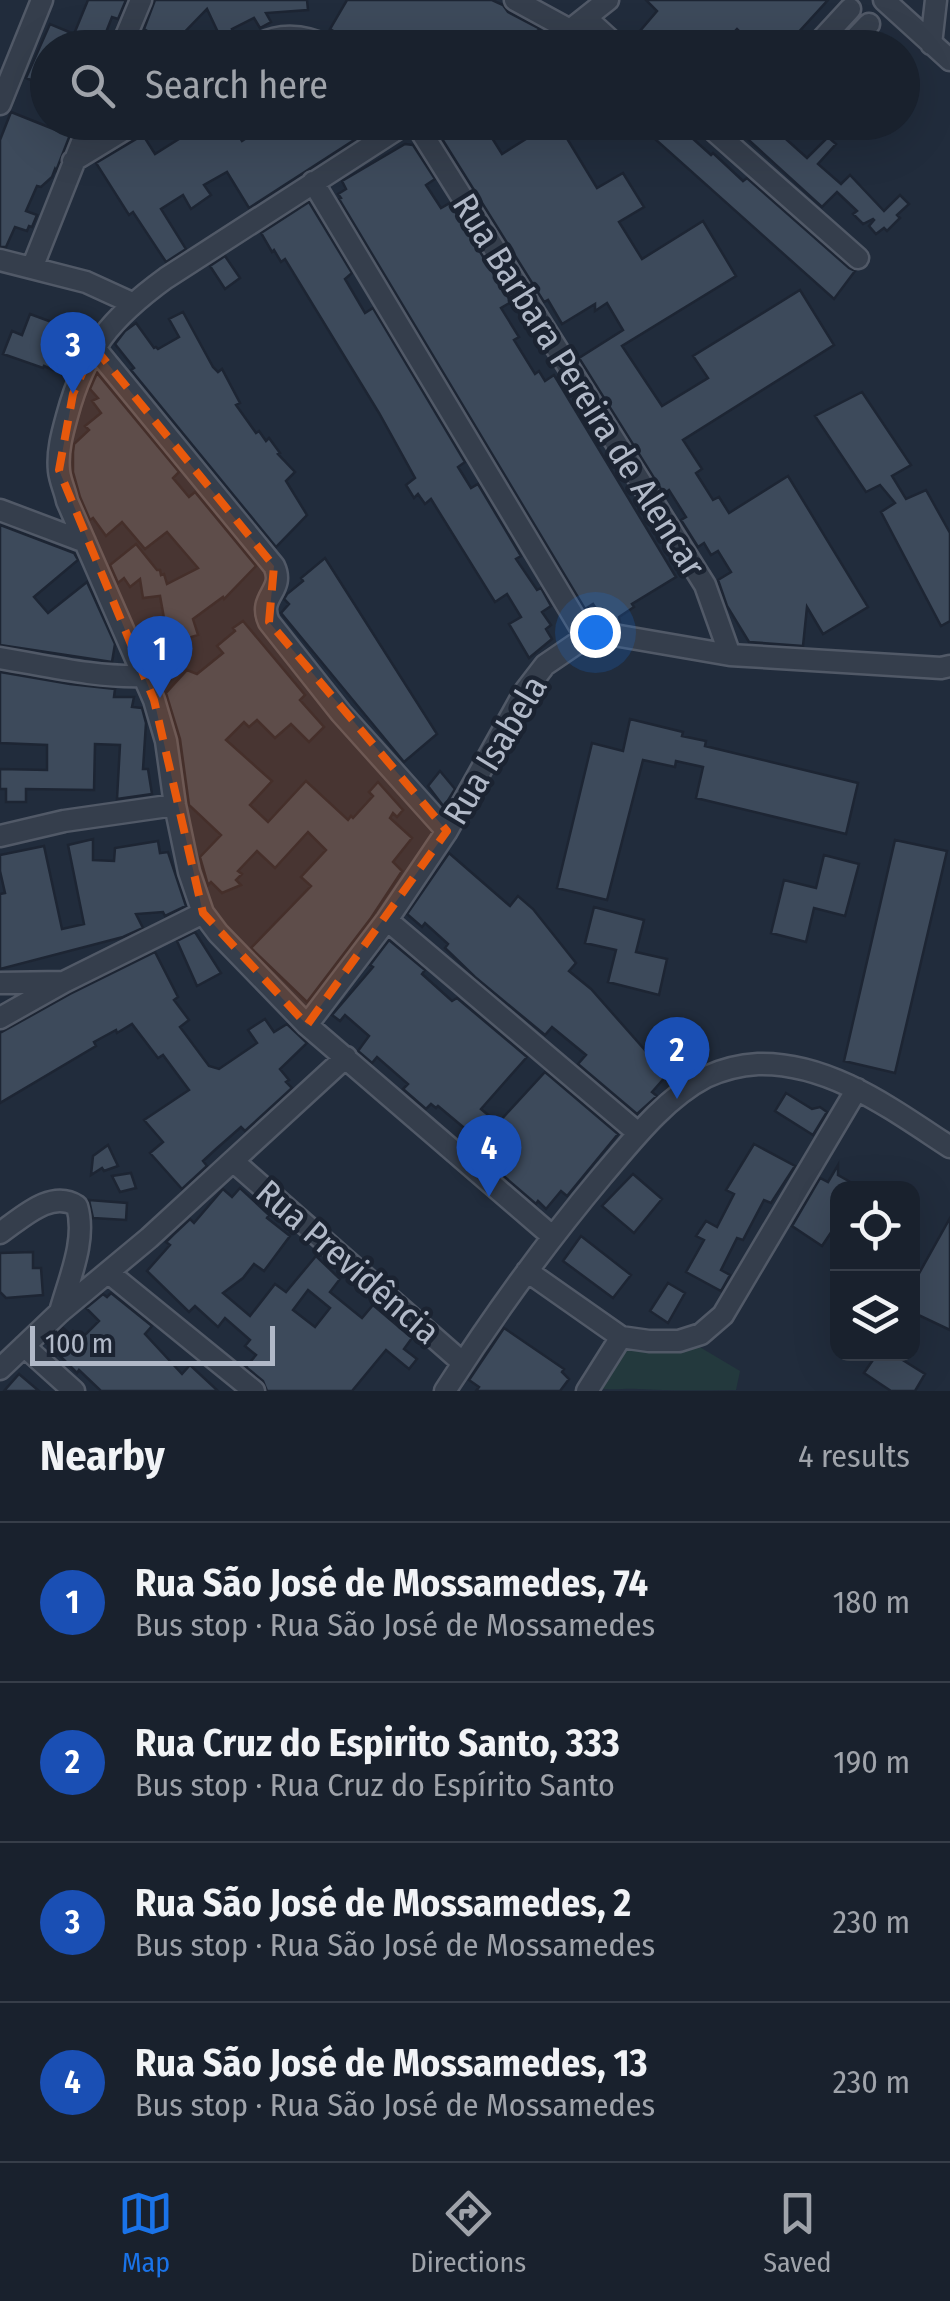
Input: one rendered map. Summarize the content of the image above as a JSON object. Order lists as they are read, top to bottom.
{
  "streets": {
    "street": ["Rua Barbara Pereira de Alencar", "Rua Isabela", "Rua Previdência"]
  },
  "scale_bar": "100 m",
  "page": {
    "search": "Search here",
    "pins": [
      "3",
      "1",
      "2",
      "4"
    ],
    "scale": "100 m",
    "heading": ["Nearby", "4 results"],
    "list": [
      {
        "mark": "1",
        "name": "Rua São José de Mossamedes, 74",
        "note": "Bus stop · Rua São José de Mossamedes",
        "value": "180 m"
      },
      {
        "mark": "2",
        "name": "Rua Cruz do Espirito Santo, 333",
        "note": "Bus stop · Rua Cruz do Espírito Santo",
        "value": "190 m"
      },
      {
        "mark": "3",
        "name": "Rua São José de Mossamedes, 2",
        "note": "Bus stop · Rua São José de Mossamedes",
        "value": "230 m"
      },
      {
        "mark": "4",
        "name": "Rua São José de Mossamedes, 13",
        "note": "Bus stop · Rua São José de Mossamedes",
        "value": "230 m"
      }
    ],
    "nav": ["Map", "Directions", "Saved"]
  }
}
